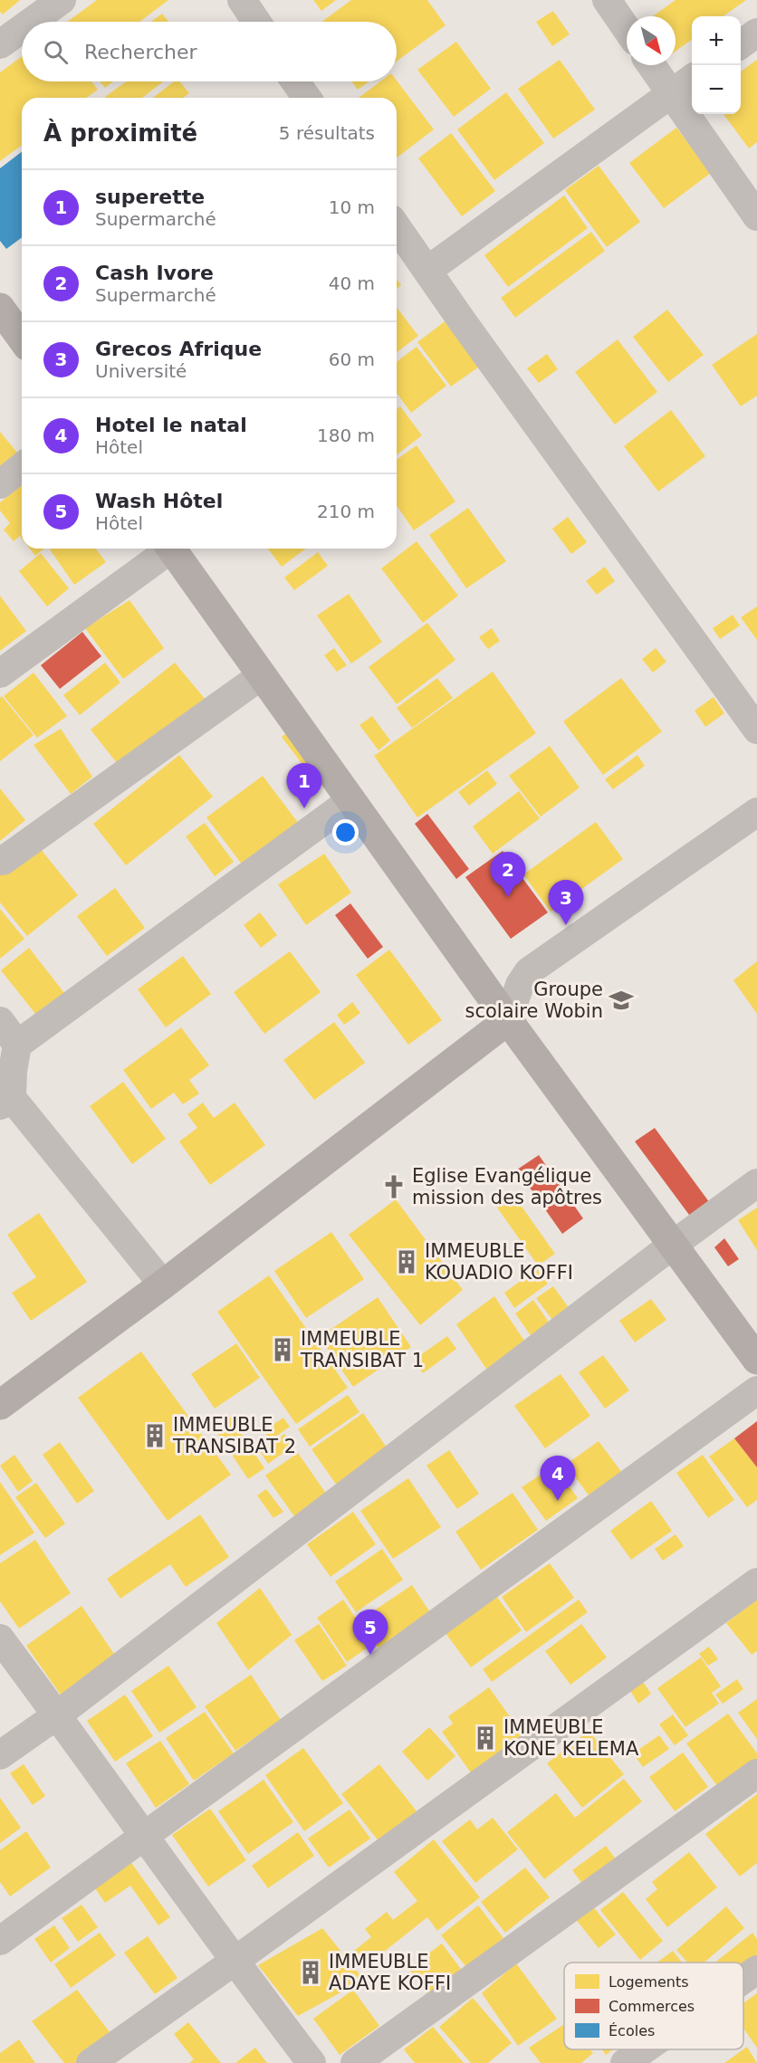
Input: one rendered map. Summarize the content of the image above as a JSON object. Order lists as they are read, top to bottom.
{
  "places": {
    "school or university": ["Groupe scolaire Wobin"],
    "church": ["Eglise Evangélique mission des apôtres"],
    "building": [
      "IMMEUBLE KOUADIO KOFFI",
      "IMMEUBLE TRANSIBAT 1",
      "IMMEUBLE TRANSIBAT 2",
      "IMMEUBLE KONE KELEMA",
      "IMMEUBLE ADAYE KOFFI"
    ]
  },
  "legend": ["Logements", "Commerces", "Écoles"],
  "north": "bottom right",
  "page": {
    "map_buttons": ["+", "−"],
    "search": "Rechercher",
    "heading": ["À proximité", "5 résultats"],
    "list": [
      {
        "mark": "1",
        "name": "superette",
        "note": "Supermarché",
        "value": "10 m"
      },
      {
        "mark": "2",
        "name": "Cash Ivore",
        "note": "Supermarché",
        "value": "40 m"
      },
      {
        "mark": "3",
        "name": "Grecos Afrique",
        "note": "Université",
        "value": "60 m"
      },
      {
        "mark": "4",
        "name": "Hotel le natal",
        "note": "Hôtel",
        "value": "180 m"
      },
      {
        "mark": "5",
        "name": "Wash Hôtel",
        "note": "Hôtel",
        "value": "210 m"
      }
    ],
    "pins": [
      "1",
      "2",
      "3",
      "4",
      "5"
    ]
  }
}
